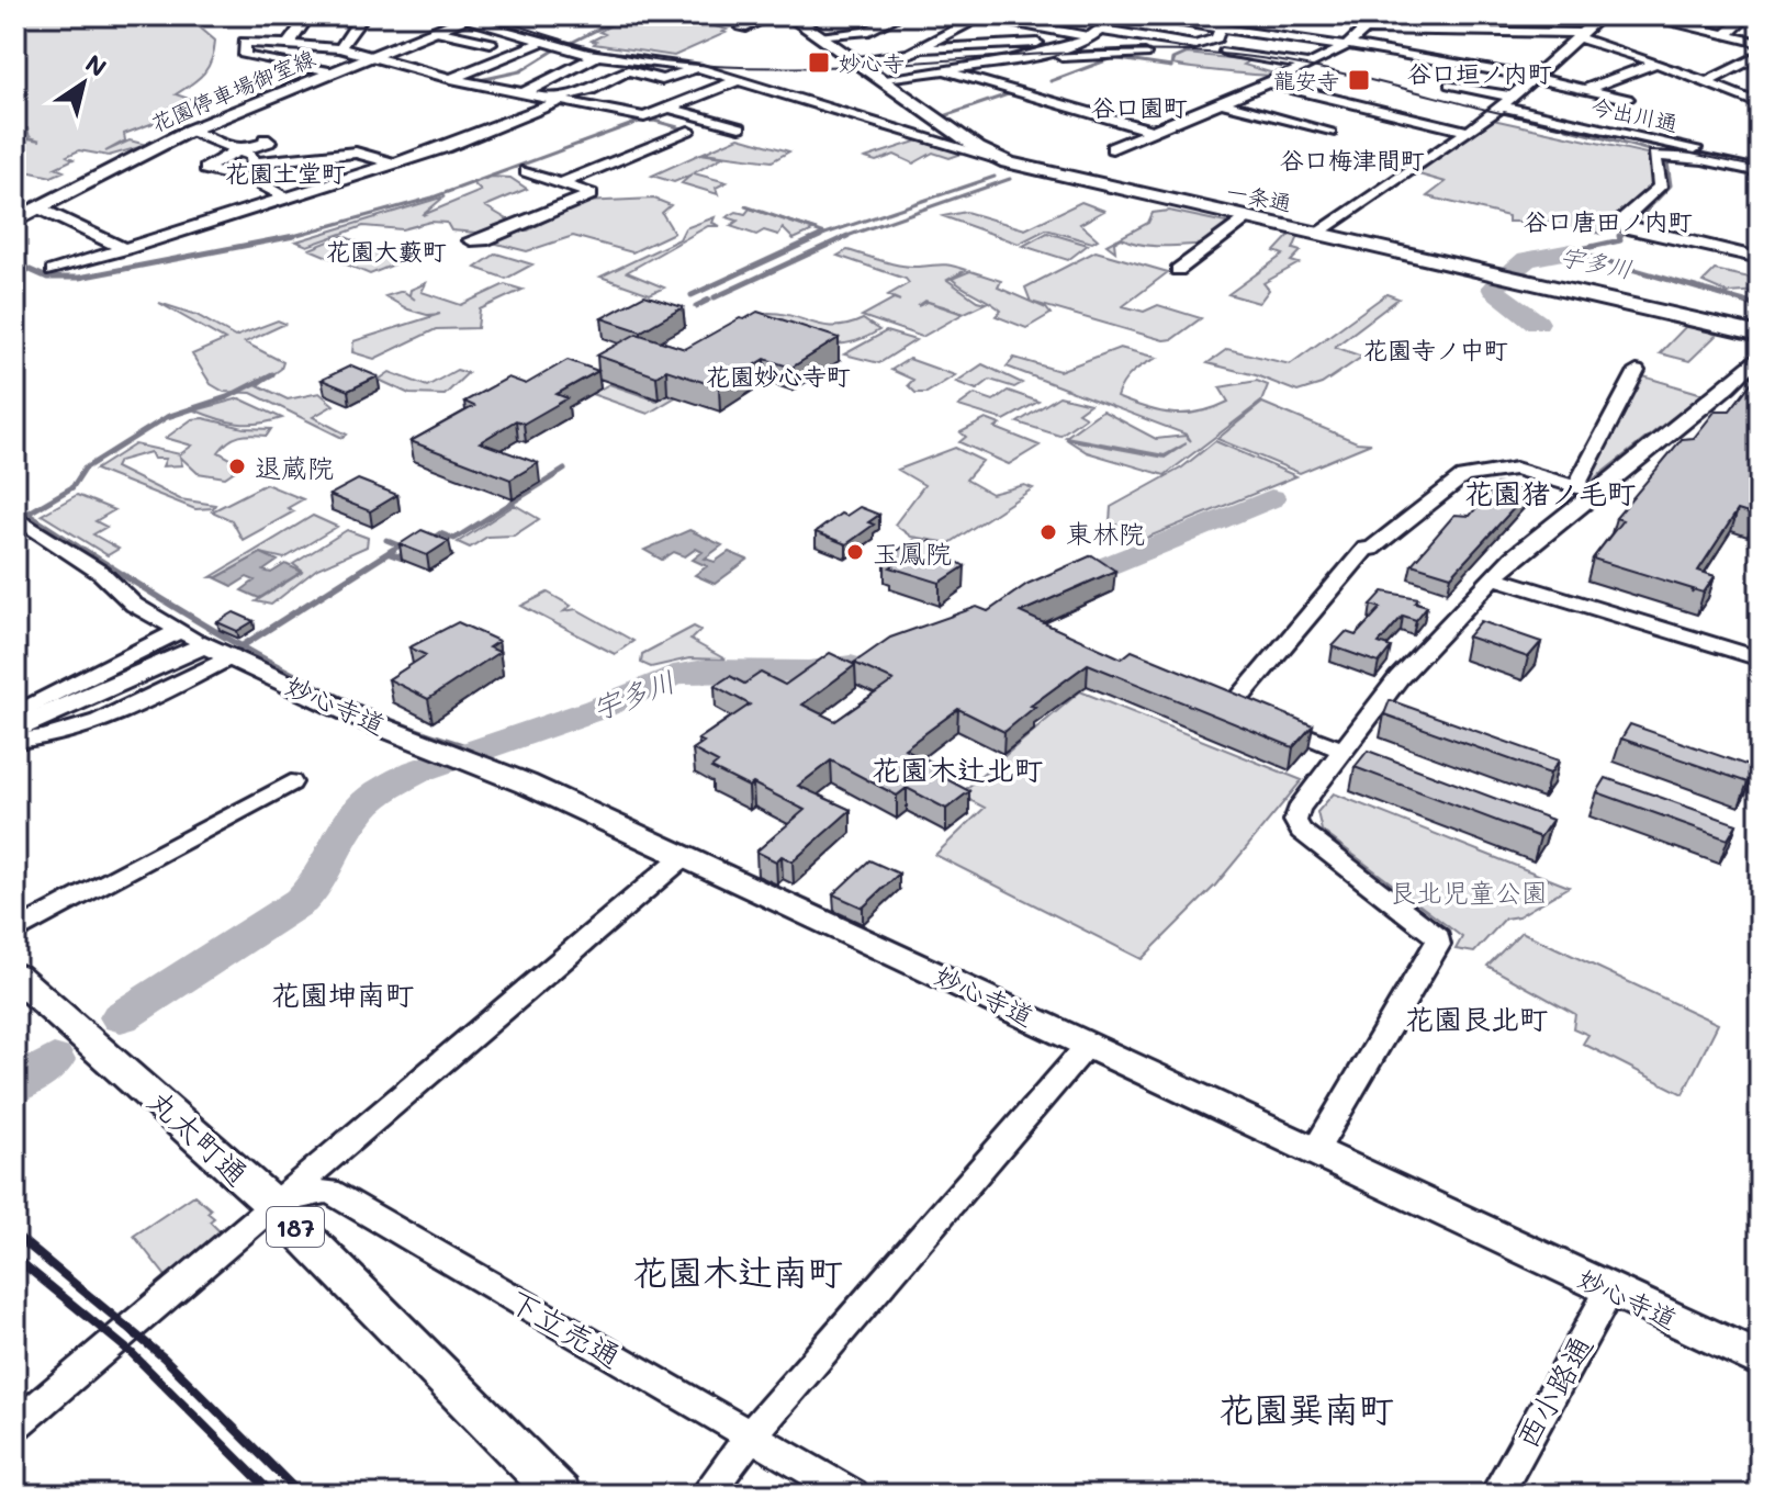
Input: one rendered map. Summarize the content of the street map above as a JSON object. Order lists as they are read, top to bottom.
{
  "streets": {
    "main road": [
      "花園停車場御室線",
      "一条通",
      "妙心寺道",
      "丸太町通",
      "187"
    ],
    "street": ["今出川通", "下立売通", "西小路通"]
  },
  "crossings": [
    ["妙心寺道", "西小路通"],
    ["丸太町通", "下立売通"]
  ],
  "districts": [
    "谷口垣ノ内町",
    "谷口園町",
    "谷口梅津間町",
    "花園土堂町",
    "谷口唐田ノ内町",
    "花園大藪町",
    "花園寺ノ中町",
    "花園妙心寺町",
    "花園猪ノ毛町",
    "花園木辻北町",
    "花園坤南町",
    "花園艮北町",
    "花園木辻南町",
    "花園巽南町"
  ],
  "water": ["宇多川"],
  "parks": ["艮北児童公園"],
  "places": {
    "transit": ["妙心寺", "龍安寺"],
    "other": ["退蔵院", "東林院", "玉鳳院"]
  },
  "north": "top right"
}
